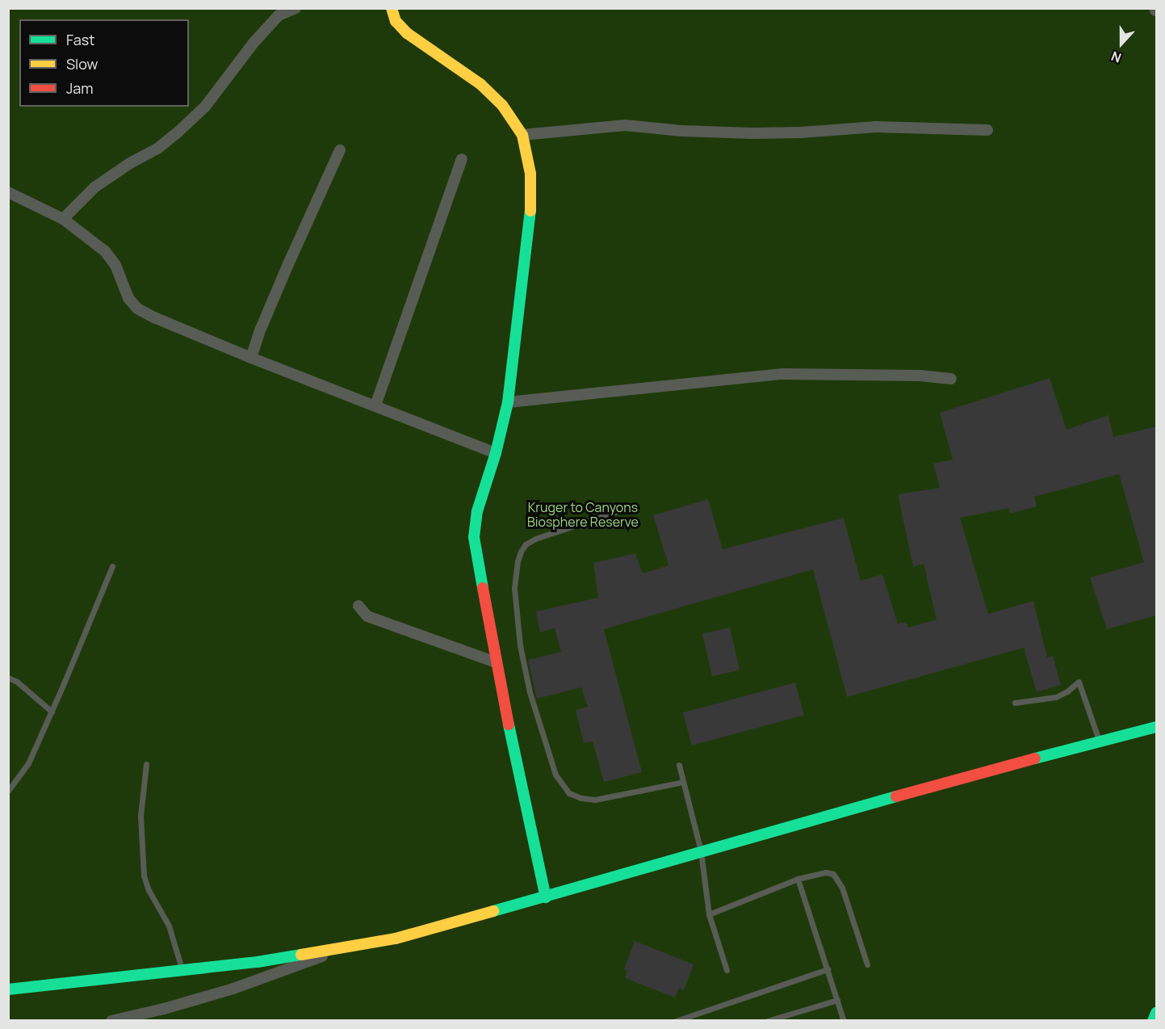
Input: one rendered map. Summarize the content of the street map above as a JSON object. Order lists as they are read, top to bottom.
{
  "parks": ["Kruger to Canyons Biosphere Reserve"],
  "legend": ["Fast", "Slow", "Jam"],
  "north": "bottom"
}
